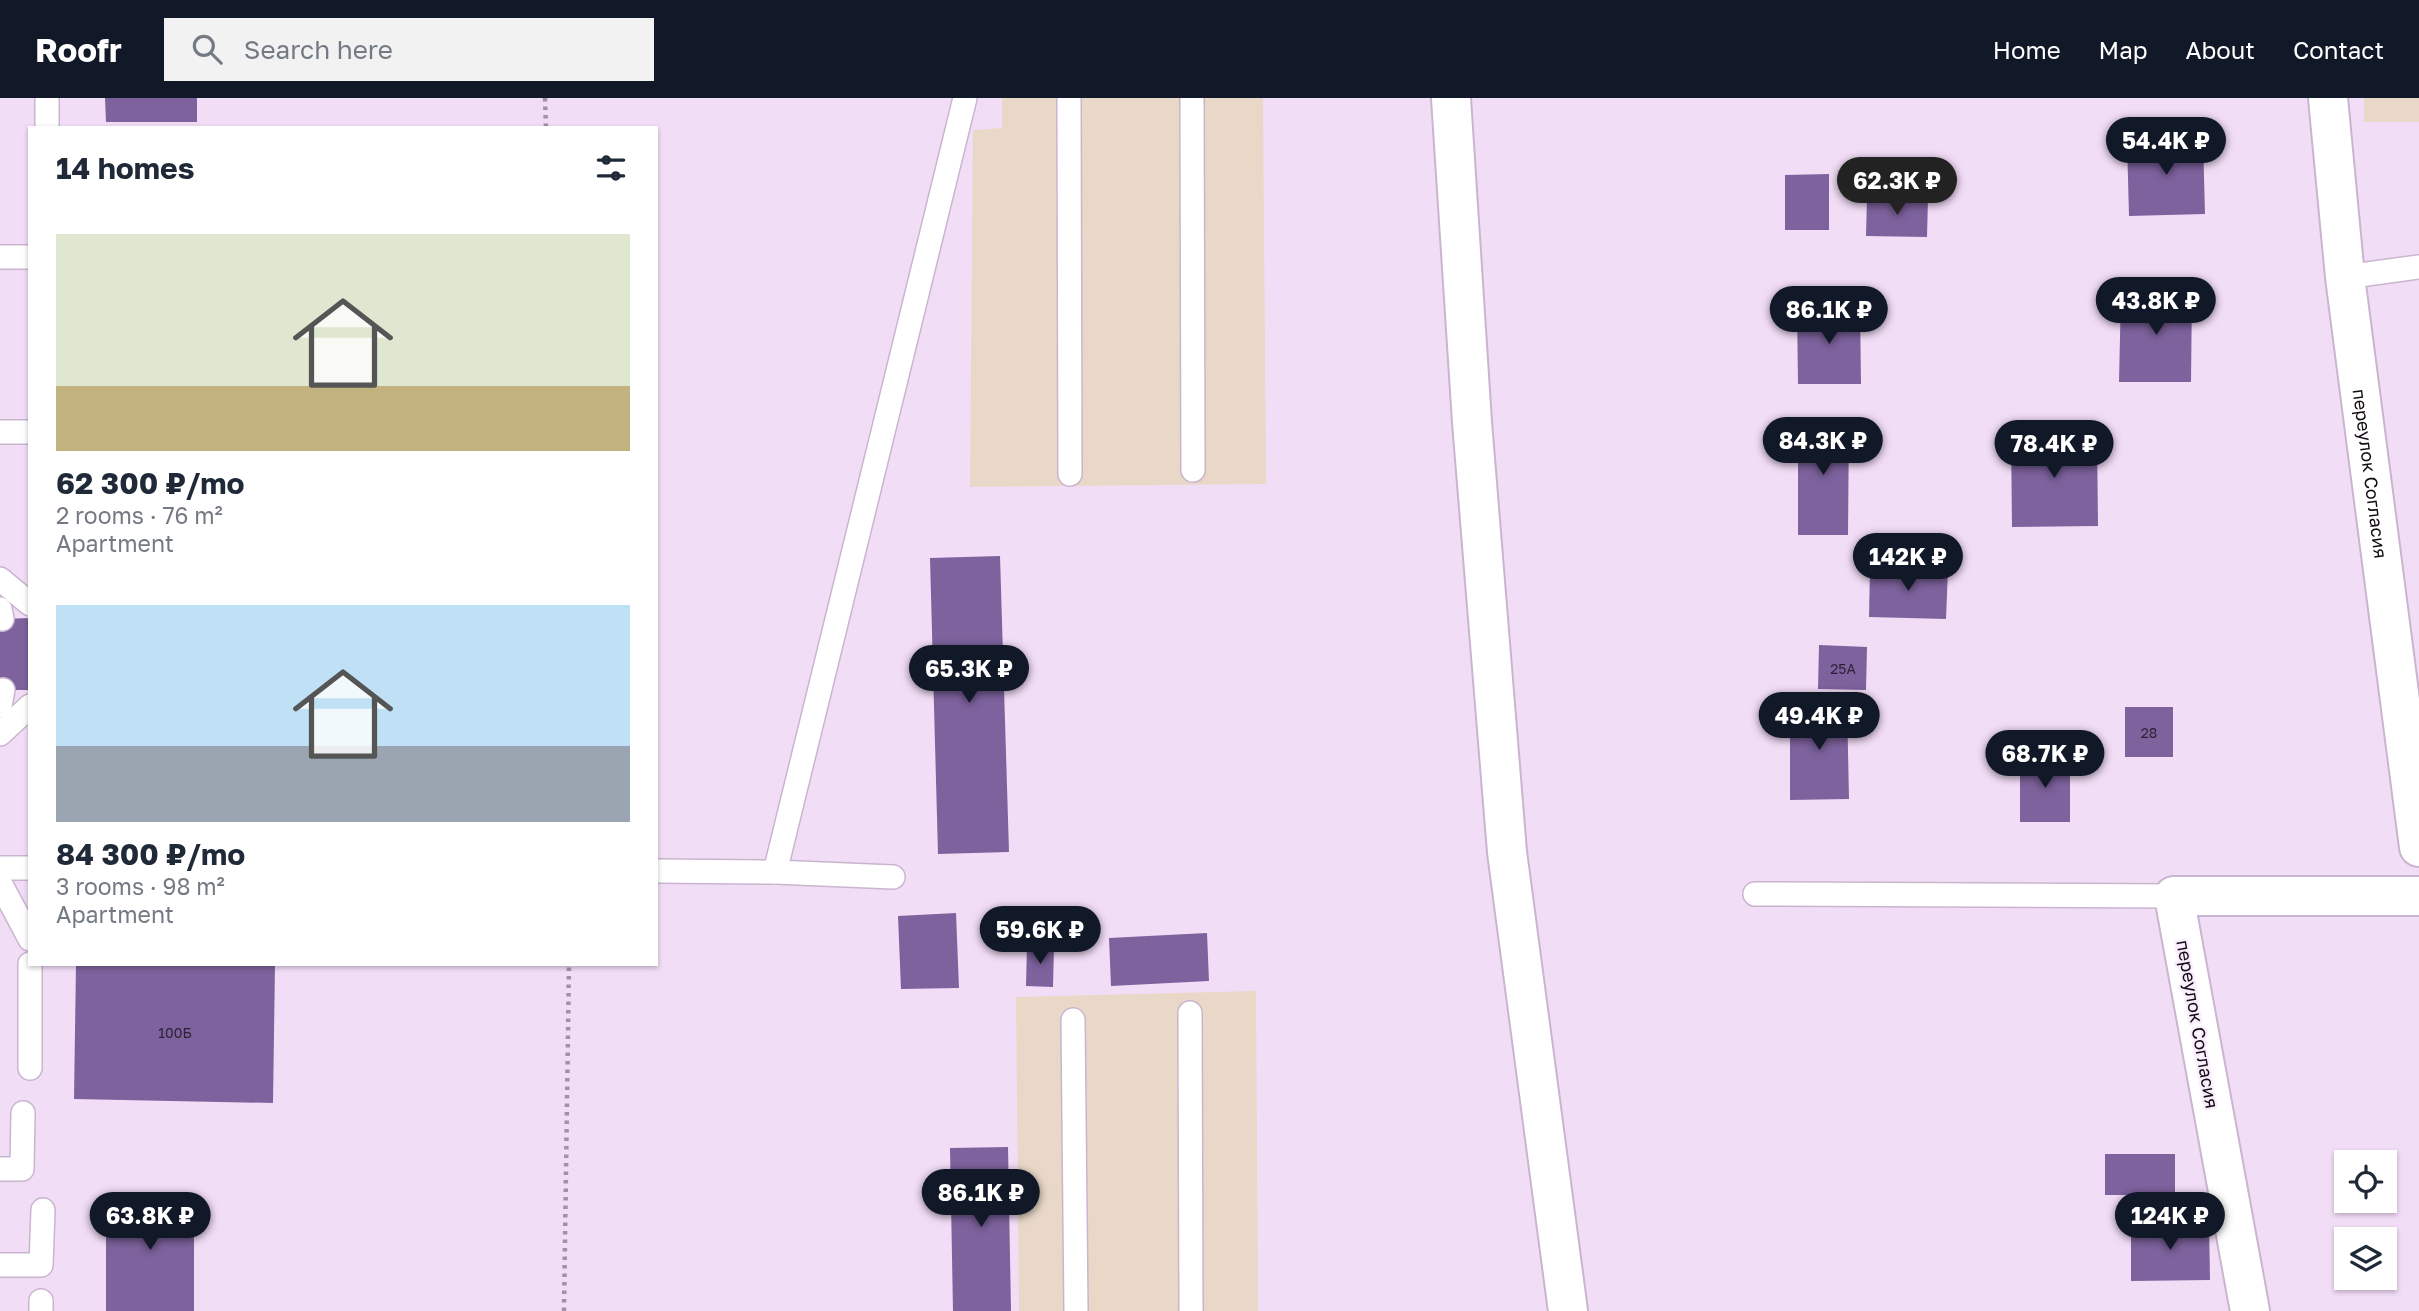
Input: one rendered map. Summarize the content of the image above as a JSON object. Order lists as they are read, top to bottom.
{
  "streets": {
    "street": ["переулок Согласия"]
  },
  "house_numbers": ["25А", "28", "100Б"],
  "page": {
    "header": "Roofr",
    "search": "Search here",
    "nav": [
      "Home",
      "Map",
      "About",
      "Contact"
    ],
    "price": [
      "54.4K ₽",
      "62.3K ₽",
      "43.8K ₽",
      "86.1K ₽",
      "84.3K ₽",
      "78.4K ₽",
      "142K ₽",
      "65.3K ₽",
      "49.4K ₽",
      "68.7K ₽",
      "59.6K ₽",
      "86.1K ₽",
      "63.8K ₽",
      "124K ₽"
    ],
    "heading": "14 homes",
    "list": [
      {
        "name": "62 300 ₽/mo",
        "note": "2 rooms · 76 m² · Apartment"
      },
      {
        "name": "84 300 ₽/mo",
        "note": "3 rooms · 98 m² · Apartment"
      }
    ]
  }
}
